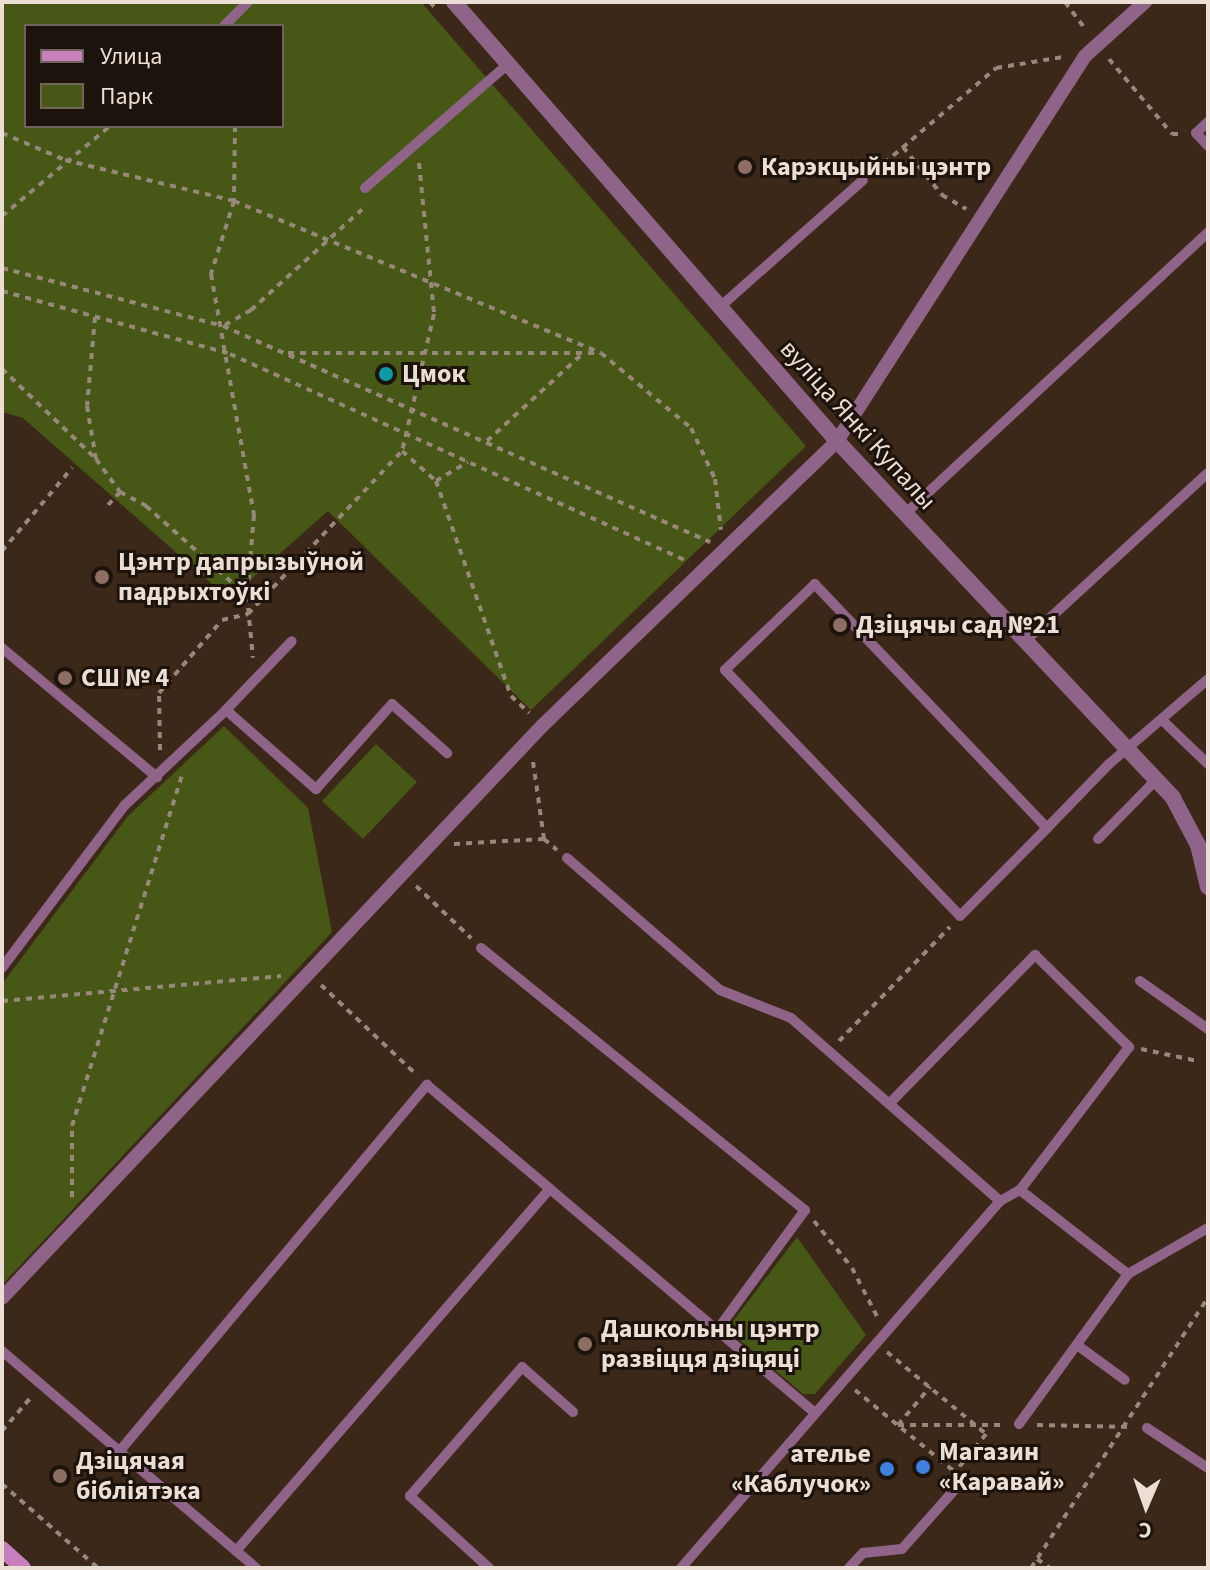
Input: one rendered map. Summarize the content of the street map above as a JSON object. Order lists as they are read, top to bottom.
{
  "streets": {
    "street": ["вуліца Янкі Купалы"]
  },
  "places": [
    "Карэкцыйны цэнтр",
    "Цмок",
    "Цэнтр дапрызыўной падрыхтоўкі",
    "Дзіцячы сад №21",
    "СШ № 4",
    "Дашкольны цэнтр развіцця дзіцяці",
    "Магазин «Каравай»",
    "ателье «Каблучок»",
    "Дзіцячая бібліятэка"
  ],
  "legend": ["Улица", "Парк"],
  "north": "bottom"
}
